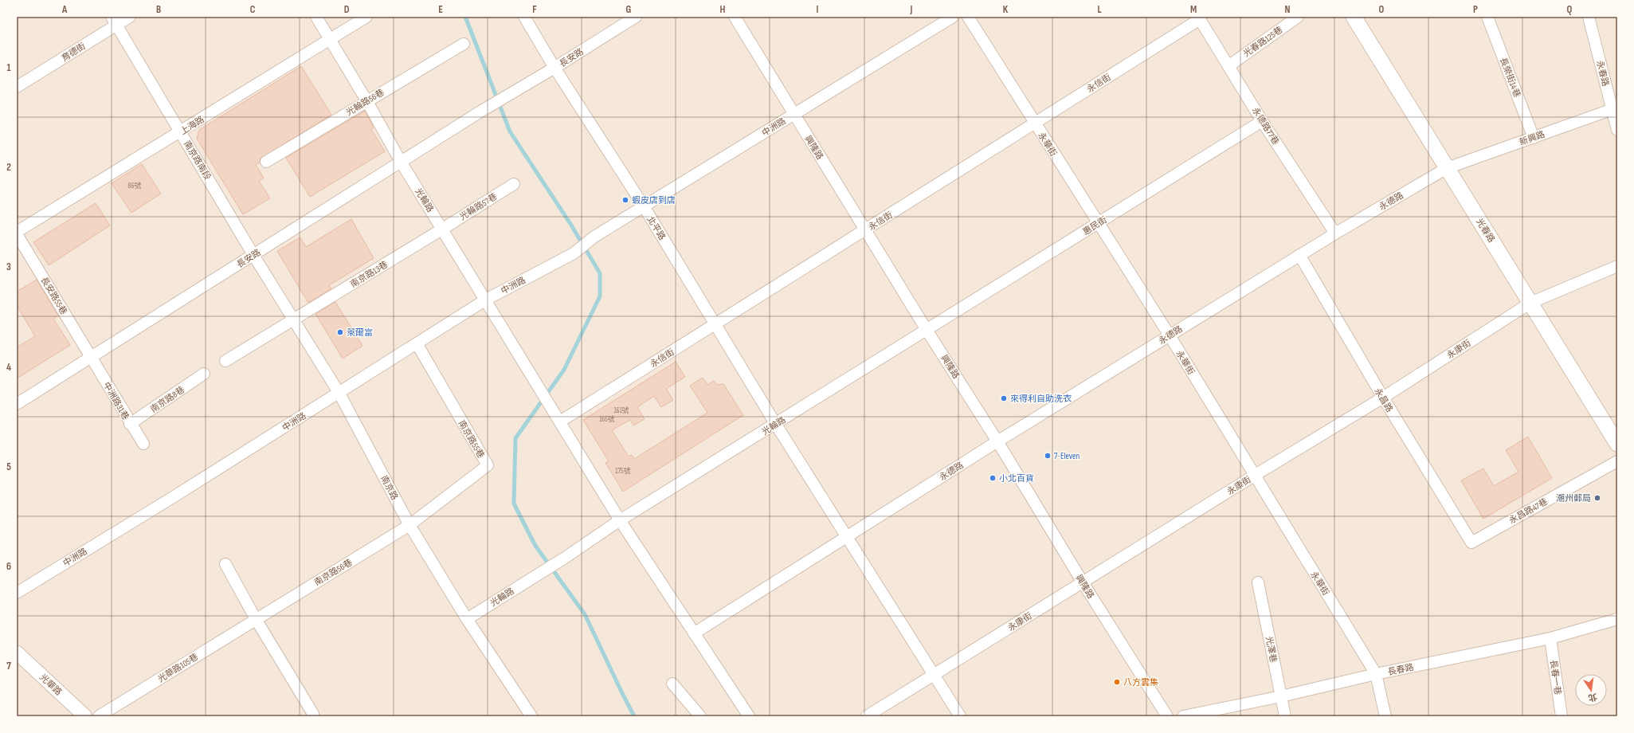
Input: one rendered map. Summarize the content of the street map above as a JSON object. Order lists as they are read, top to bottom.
{
  "streets": {
    "main road": ["光春路"],
    "street": [
      "光春路125巷",
      "育德街",
      "長安路",
      "永春路",
      "長榮街14巷",
      "永信街",
      "光輪路56巷",
      "上海路",
      "永德路77巷",
      "中洲路",
      "新興路",
      "永華街",
      "興隆路",
      "南京路南段",
      "光輪路",
      "永德路",
      "光輪路57巷",
      "惠民街",
      "北平路",
      "南京路13巷",
      "長安路55巷",
      "永康街",
      "南京路8巷",
      "永昌路",
      "中洲路31巷",
      "南京路55巷",
      "南京路",
      "永昌路47巷",
      "南京路56巷",
      "光澤巷",
      "光華路105巷",
      "長春路",
      "長春一巷",
      "光華路"
    ]
  },
  "crossings": [
    ["光春路125巷", "永德路77巷"],
    ["育德街", "南京路南段"],
    ["長安路", "南京路南段"],
    ["長安路", "光輪路"],
    ["長安路", "北平路"],
    ["長安路", "長安路55巷"],
    ["長安路", "中洲路31巷"],
    ["長安路", "南京路"],
    ["永春路", "新興路"],
    ["長榮街14巷", "新興路"],
    ["永信街", "永德路77巷"],
    ["永信街", "永華街"],
    ["永信街", "興隆路"],
    ["永信街", "光輪路"],
    ["永信街", "北平路"],
    ["光輪路56巷", "光輪路"],
    ["上海路", "南京路南段"],
    ["上海路", "光輪路"],
    ["上海路", "長安路55巷"],
    ["永德路77巷", "永德路"],
    ["永德路77巷", "惠民街"],
    ["中洲路", "興隆路"],
    ["中洲路", "光輪路"],
    ["中洲路", "北平路"],
    ["中洲路", "南京路55巷"],
    ["中洲路", "南京路"],
    ["新興路", "永德路"],
    ["新興路", "光春路"],
    ["永華街", "永德路"],
    ["永華街", "惠民街"],
    ["永華街", "永康街"],
    ["永華街", "長春路"],
    ["興隆路", "光輪路"],
    ["興隆路", "永德路"],
    ["興隆路", "惠民街"],
    ["興隆路", "永康街"],
    ["南京路南段", "南京路"],
    ["光輪路", "光輪路57巷"],
    ["光輪路", "惠民街"],
    ["光輪路", "北平路"],
    ["光輪路", "南京路13巷"],
    ["光輪路", "南京路"],
    ["永德路", "北平路"],
    ["永德路", "光春路"],
    ["永德路", "永昌路"],
    ["光輪路57巷", "南京路13巷"],
    ["北平路", "永康街"],
    ["光春路", "永康街"],
    ["南京路13巷", "南京路"],
    ["長安路55巷", "中洲路31巷"],
    ["永康街", "永昌路"],
    ["南京路8巷", "中洲路31巷"],
    ["永昌路", "永昌路47巷"],
    ["南京路55巷", "南京路"],
    ["南京路55巷", "南京路56巷"],
    ["南京路", "南京路56巷"],
    ["南京路56巷", "光華路105巷"],
    ["光澤巷", "長春路"],
    ["長春路", "長春一巷"]
  ],
  "places": [
    "蝦皮店到店",
    "萊爾富",
    "來得利自助洗衣",
    "7-Eleven",
    "小北百貨",
    "潮州郵局",
    "八方雲集"
  ],
  "house_numbers": [
    "86號",
    "161號",
    "165號",
    "175號"
  ],
  "north": "bottom",
  "grid": {
    "columns": [
      "A",
      "B",
      "C",
      "D",
      "E",
      "F",
      "G",
      "H",
      "I",
      "J",
      "K",
      "L",
      "M",
      "N",
      "O",
      "P",
      "Q"
    ],
    "rows": [
      "1",
      "2",
      "3",
      "4",
      "5",
      "6",
      "7"
    ]
  }
}
